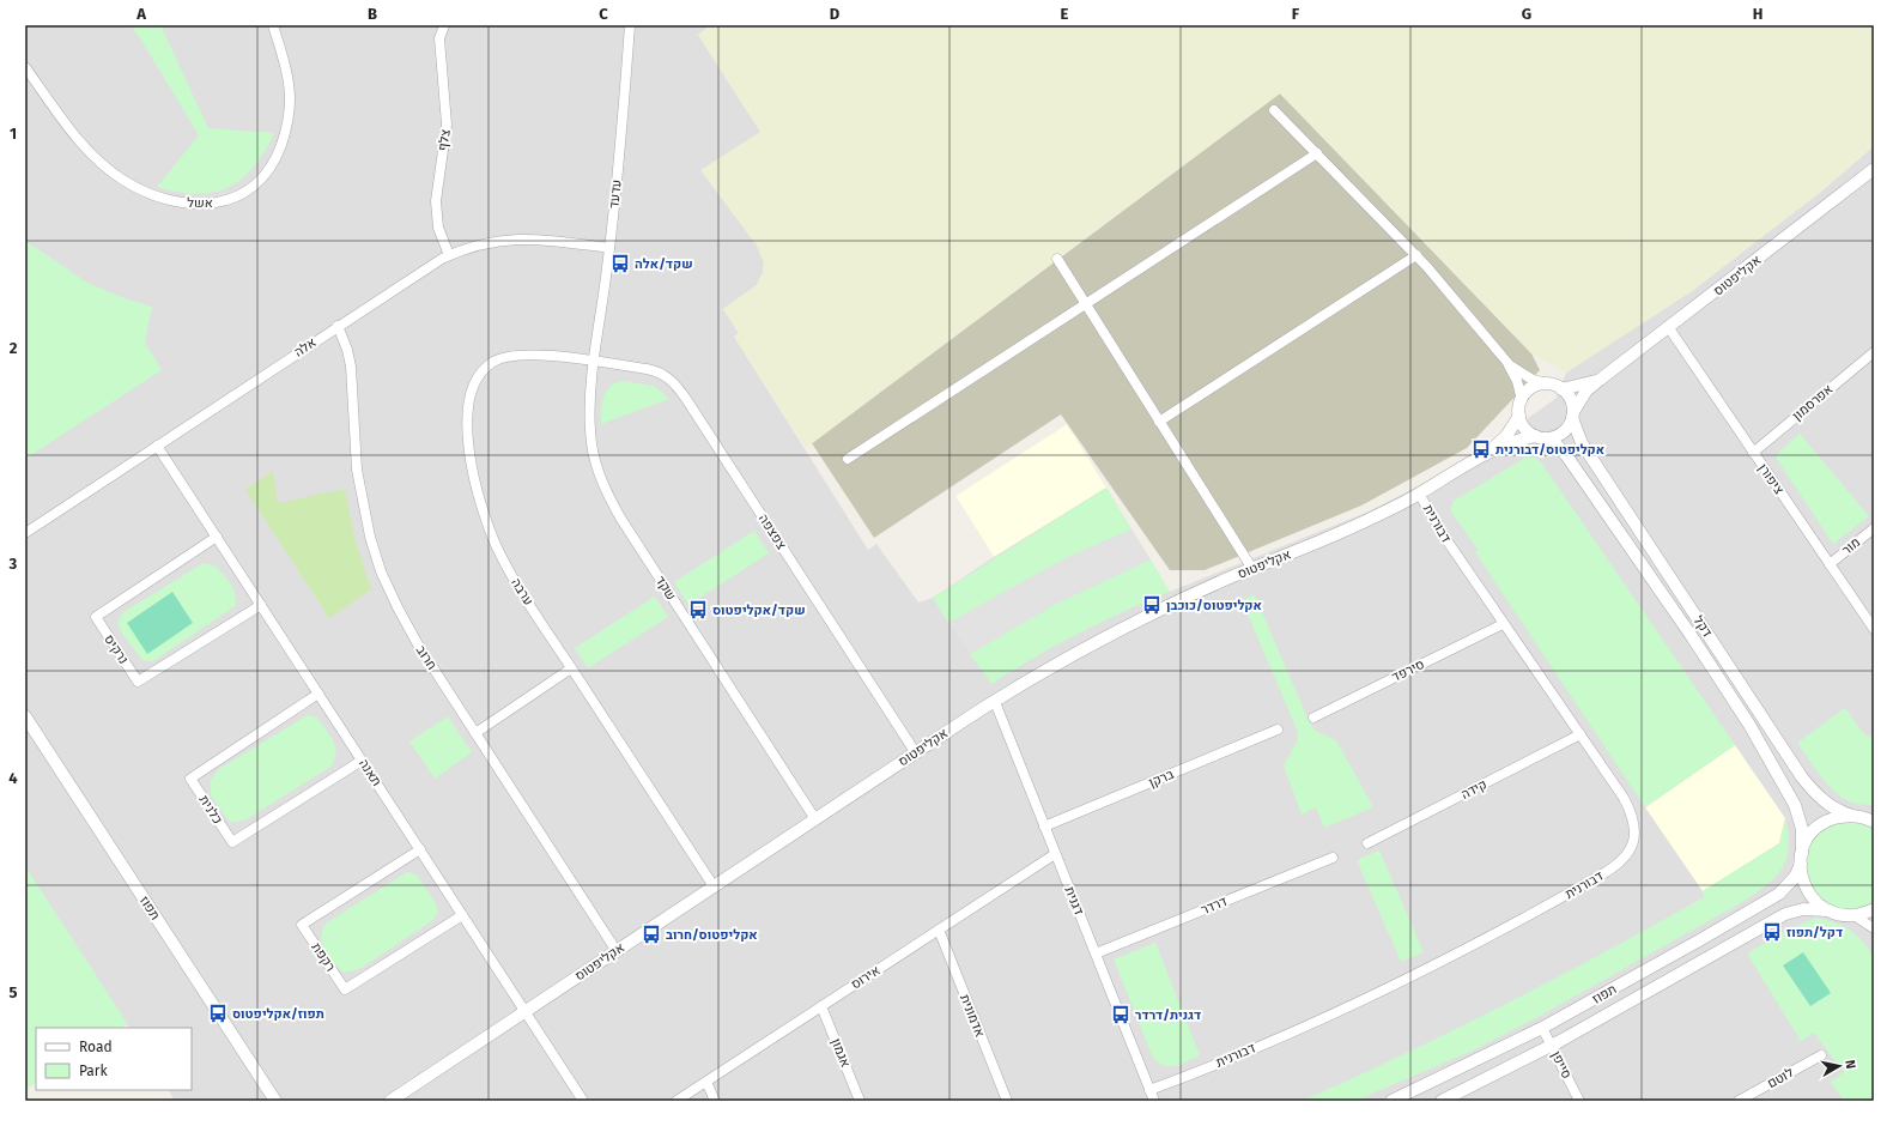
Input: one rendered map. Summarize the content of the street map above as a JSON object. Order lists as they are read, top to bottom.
{
  "streets": {
    "street": [
      "צלף",
      "עדעד",
      "אשל",
      "אקליפטוס",
      "אלה",
      "אפרסמון",
      "ציפורן",
      "דבורנית",
      "צפצפה",
      "מור",
      "שקד",
      "ערבה",
      "דקל",
      "נרקיס",
      "חרוב",
      "סירפד",
      "תאנה",
      "ברקן",
      "קידה",
      "כלנית",
      "דגנית",
      "דרדר",
      "תפוז",
      "רקפת",
      "אירוס",
      "אדמונית",
      "אגמון",
      "סייפן",
      "לוטם"
    ]
  },
  "crossings": [
    ["צלף", "אלה"],
    ["עדעד", "אלה"],
    ["עדעד", "צפצפה"],
    ["עדעד", "שקד"],
    ["עדעד", "ערבה"],
    ["אקליפטוס", "ציפורן"],
    ["אקליפטוס", "דבורנית"],
    ["אקליפטוס", "צפצפה"],
    ["אקליפטוס", "שקד"],
    ["אקליפטוס", "ערבה"],
    ["אקליפטוס", "דקל"],
    ["אקליפטוס", "חרוב"],
    ["אקליפטוס", "תאנה"],
    ["אקליפטוס", "דגנית"],
    ["אלה", "חרוב"],
    ["אלה", "תאנה"],
    ["אפרסמון", "ציפורן"],
    ["ציפורן", "מור"],
    ["דבורנית", "סירפד"],
    ["דבורנית", "קידה"],
    ["דבורנית", "דגנית"],
    ["צפצפה", "שקד"],
    ["צפצפה", "ערבה"],
    ["שקד", "ערבה"],
    ["דקל", "תפוז"],
    ["נרקיס", "תאנה"],
    ["תאנה", "כלנית"],
    ["תאנה", "רקפת"],
    ["ברקן", "דגנית"],
    ["דגנית", "דרדר"],
    ["דגנית", "אירוס"],
    ["תפוז", "סייפן"],
    ["אירוס", "אדמונית"],
    ["אירוס", "אגמון"]
  ],
  "places": {
    "bus stop": [
      "שקד/אלה",
      "אקליפטוס/דבורנית",
      "אקליפטוס/כוכבן",
      "שקד/אקליפטוס",
      "דקל/תפוז",
      "אקליפטוס/חרוב",
      "תפוז/אקליפטוס",
      "דגנית/דרדר"
    ]
  },
  "legend": ["Road", "Park"],
  "north": "right",
  "grid": {
    "columns": [
      "A",
      "B",
      "C",
      "D",
      "E",
      "F",
      "G",
      "H"
    ],
    "rows": [
      "1",
      "2",
      "3",
      "4",
      "5"
    ]
  }
}
